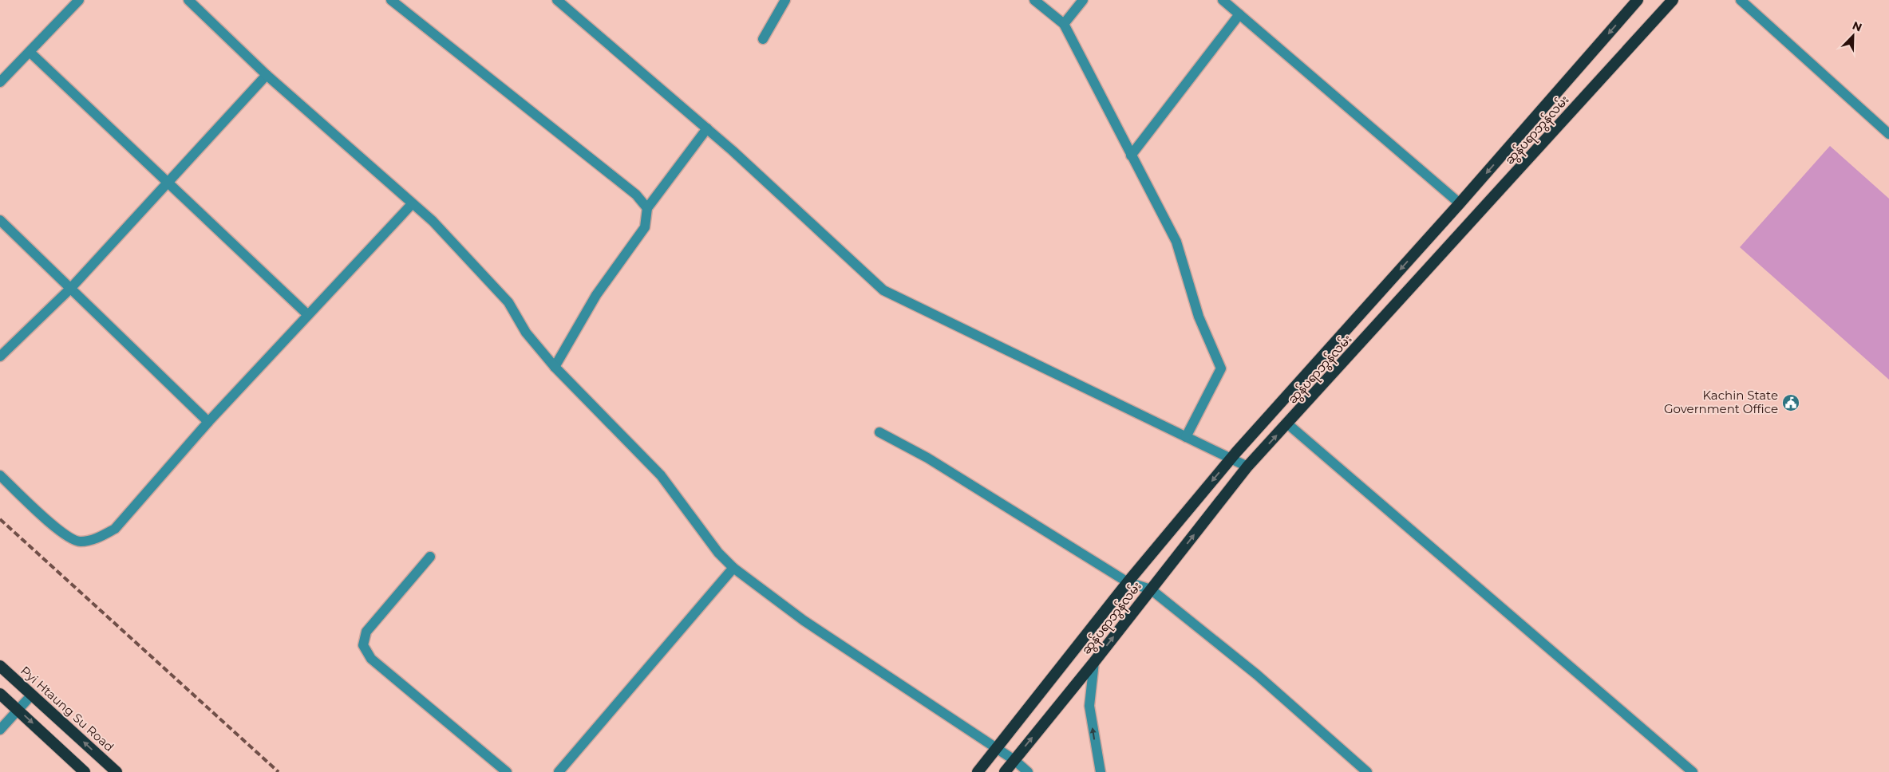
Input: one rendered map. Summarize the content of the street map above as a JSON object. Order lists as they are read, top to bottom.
{
  "streets": {
    "highway": ["ဆွန်ပရာဘွန်လမ်း", "Pyi Htaung Su Road"]
  },
  "places": {
    "public building": ["Kachin State Government Office"]
  },
  "north": "top right"
}
